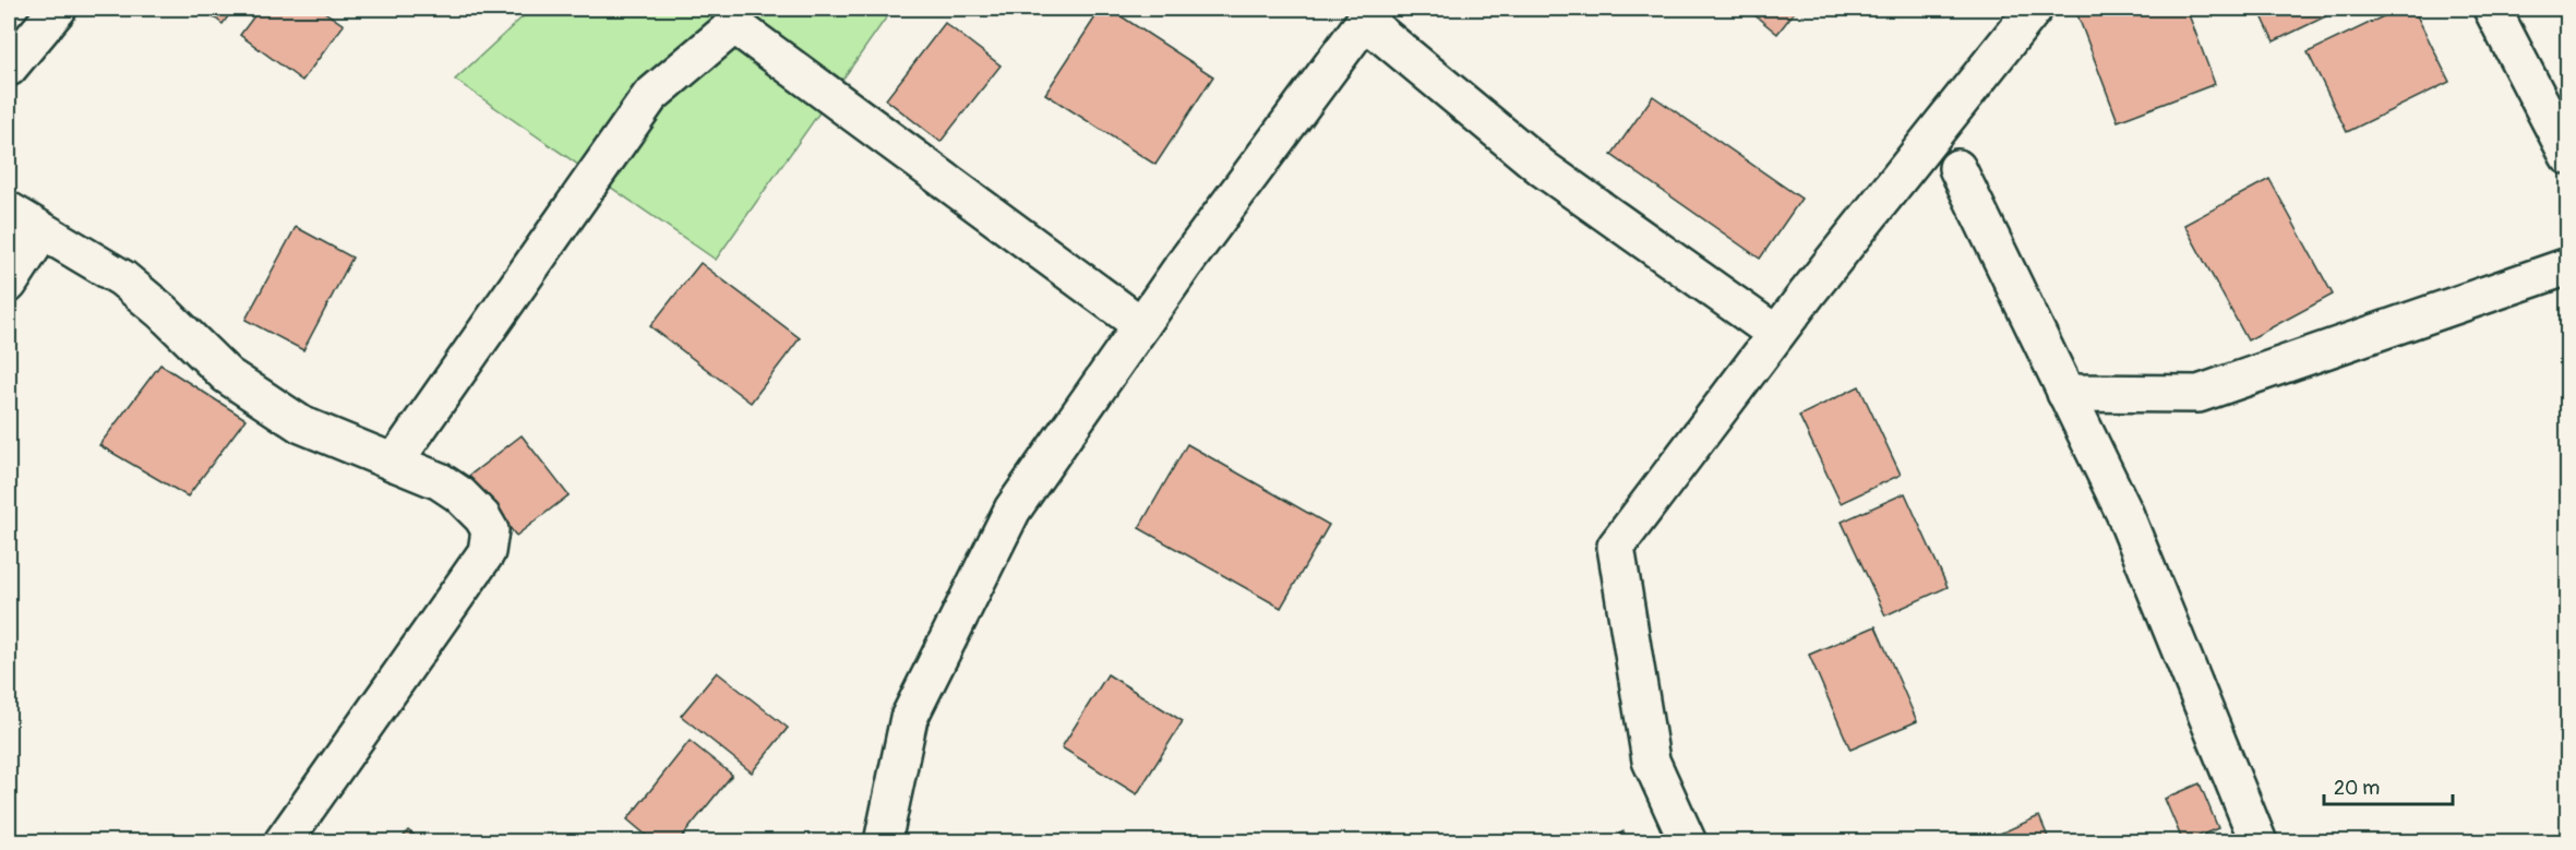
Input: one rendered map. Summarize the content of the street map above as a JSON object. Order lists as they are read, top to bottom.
{
  "scale_bar": "20 m"
}
